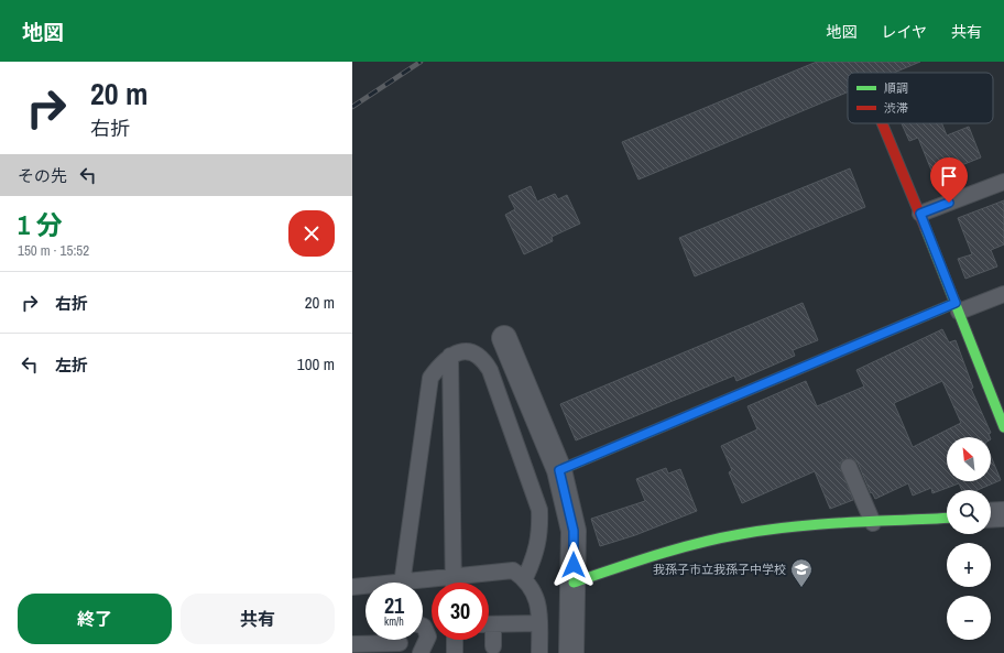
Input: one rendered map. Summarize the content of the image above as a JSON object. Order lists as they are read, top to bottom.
{
  "places": {
    "school or university": ["我孫子市立我孫子中学校"]
  },
  "legend": ["順調", "渋滞"],
  "north": "top left",
  "page": {
    "header": "地図",
    "nav": ["地図", "レイヤ", "共有"],
    "turn": ["20 m", "右折"],
    "then": "その先",
    "heading": ["1 分", "150 m · 15:52"],
    "list": [
      {
        "name": "右折",
        "value": "20 m"
      },
      {
        "name": "左折",
        "value": "100 m"
      }
    ],
    "map_buttons": ["+", "−"],
    "speed": "21 km/h",
    "limit": "30",
    "buttons": ["終了", "共有"]
  }
}
